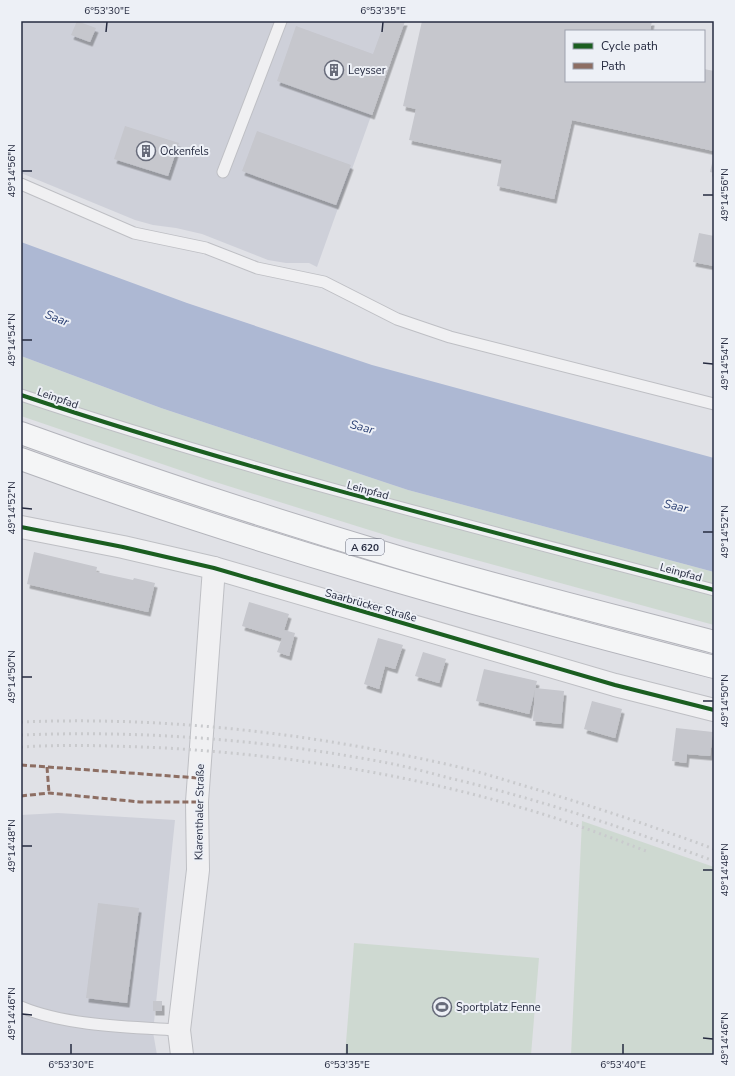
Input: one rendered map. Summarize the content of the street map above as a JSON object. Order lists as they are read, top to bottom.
{
  "streets": {
    "highway": ["A 620"],
    "street": ["Saarbrücker Straße", "Klarenthaler Straße"],
    "lane": ["Leinpfad"]
  },
  "crossings": [
    ["Saarbrücker Straße", "Klarenthaler Straße"]
  ],
  "water": ["Saar"],
  "places": {
    "building": ["Leysser", "Ockenfels"],
    "sports": ["Sportplatz Fenne"]
  },
  "legend": ["Cycle path", "Path"],
  "coordinates": [
    "6°53'30\"E",
    "6°53'35\"E",
    "49°14'56\"N",
    "49°14'54\"N",
    "49°14'52\"N",
    "49°14'50\"N",
    "49°14'48\"N",
    "49°14'46\"N",
    "6°53'40\"E"
  ]
}
